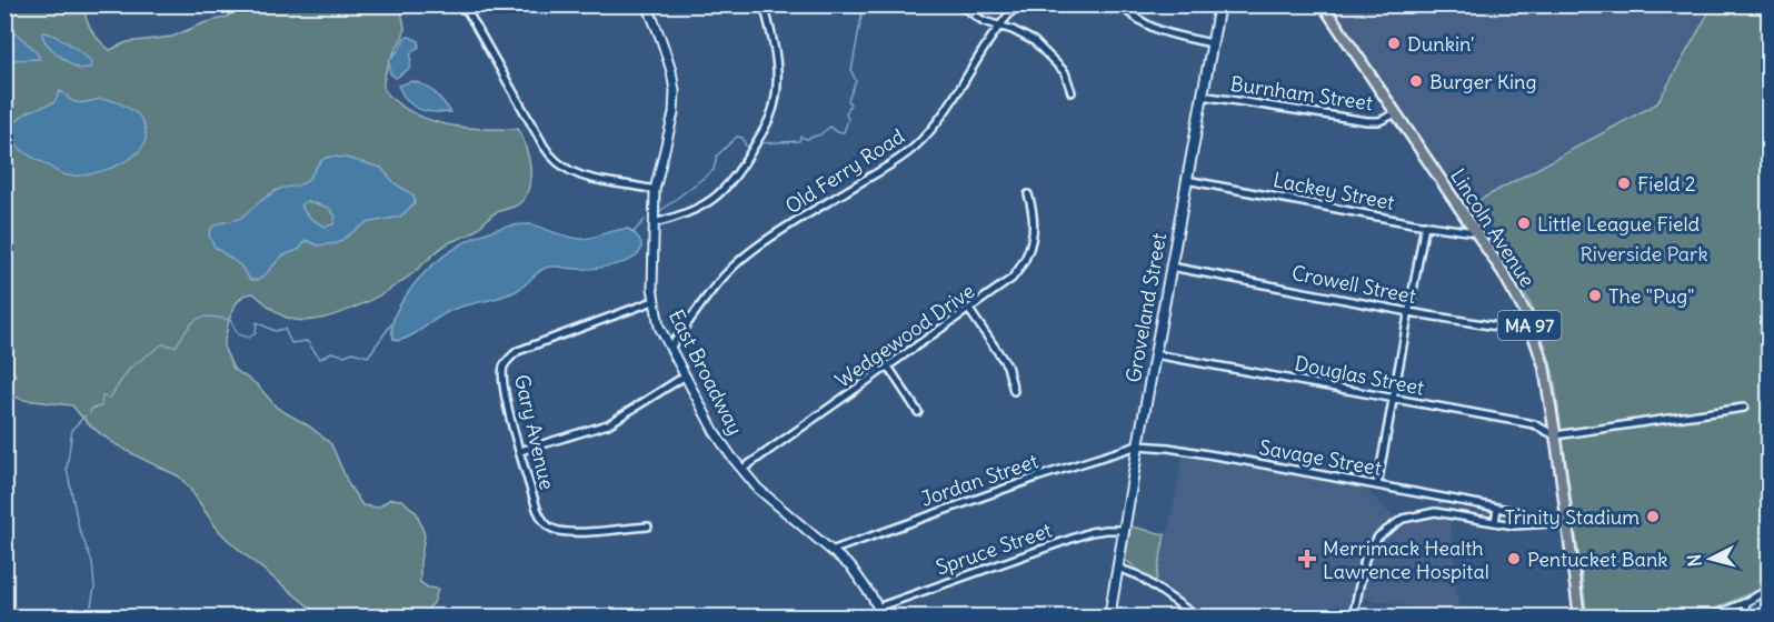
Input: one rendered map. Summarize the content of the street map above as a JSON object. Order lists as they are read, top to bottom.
{
  "streets": {
    "main road": ["Lincoln Avenue", "Groveland Street", "MA 97"],
    "street": [
      "Burnham Street",
      "Old Ferry Road",
      "Lackey Street",
      "Crowell Street",
      "Wedgewood Drive",
      "East Broadway",
      "Douglas Street",
      "Gary Avenue",
      "Savage Street",
      "Jordan Street",
      "Spruce Street"
    ]
  },
  "crossings": [
    ["Burnham Street", "Lincoln Avenue"],
    ["Burnham Street", "Groveland Street"],
    ["Old Ferry Road", "East Broadway"],
    ["Lackey Street", "Lincoln Avenue"],
    ["Lackey Street", "Groveland Street"],
    ["Lincoln Avenue", "Crowell Street"],
    ["Lincoln Avenue", "Douglas Street"],
    ["Crowell Street", "Groveland Street"],
    ["Groveland Street", "Douglas Street"],
    ["Groveland Street", "Savage Street"],
    ["Groveland Street", "Jordan Street"],
    ["Groveland Street", "Spruce Street"],
    ["Wedgewood Drive", "East Broadway"],
    ["East Broadway", "Gary Avenue"],
    ["East Broadway", "Jordan Street"],
    ["East Broadway", "Spruce Street"],
    ["Savage Street", "Jordan Street"]
  ],
  "parks": ["Riverside Park"],
  "places": {
    "other": [
      "Dunkin'",
      "Burger King",
      "Field 2",
      "Little League Field",
      "The \"Pug\"",
      "Trinity Stadium",
      "Pentucket Bank"
    ],
    "health": ["Merrimack Health Lawrence Hospital"]
  },
  "north": "left"
}
